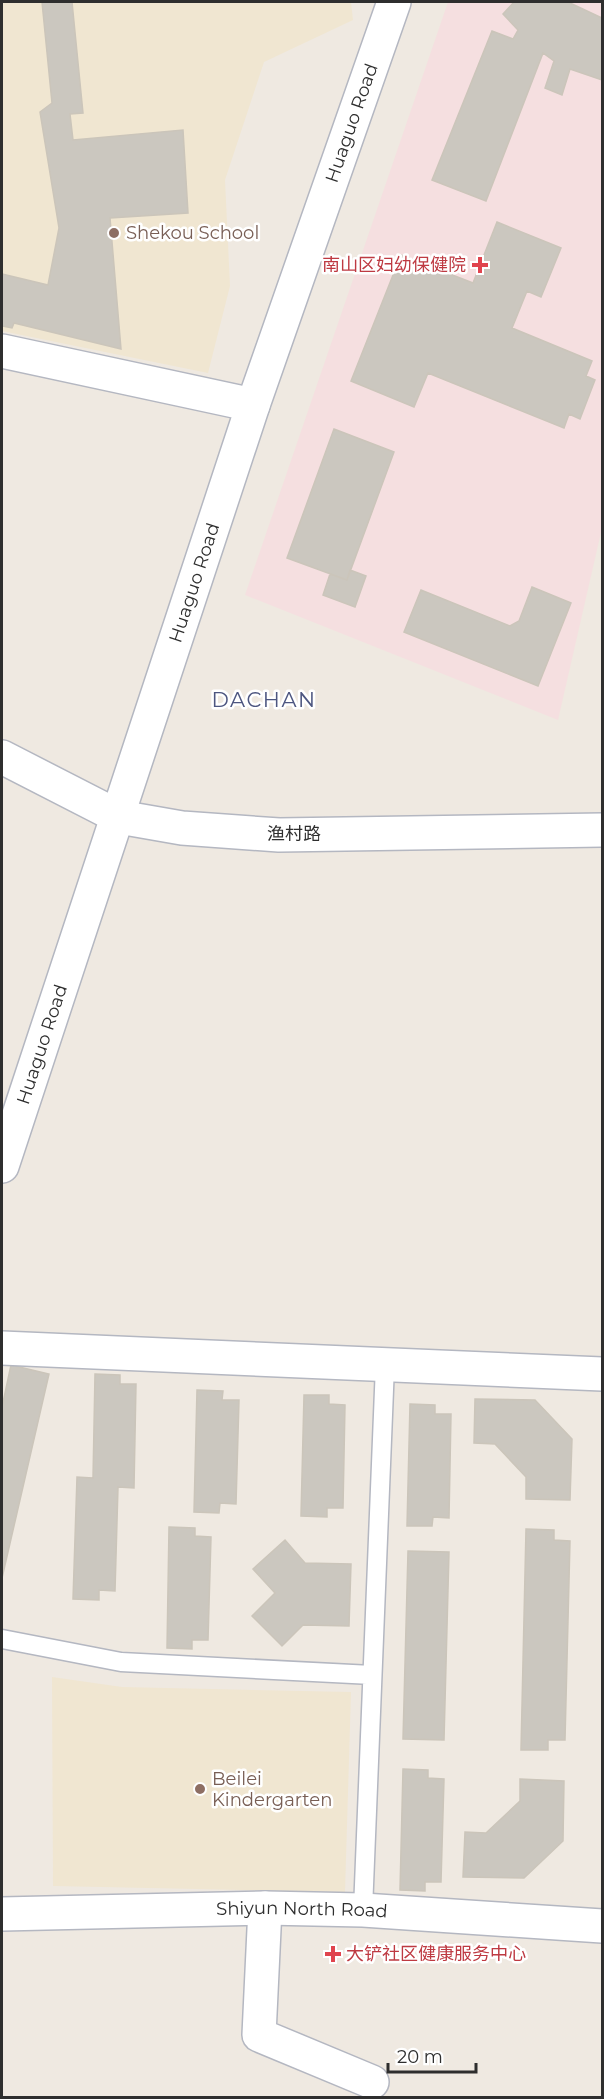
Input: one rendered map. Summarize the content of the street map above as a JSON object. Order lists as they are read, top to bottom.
{
  "streets": {
    "street": ["Huaguo Road", "渔村路", "Shiyun North Road"]
  },
  "crossings": [
    ["Huaguo Road", "渔村路"]
  ],
  "districts": ["DACHAN"],
  "places": {
    "other": ["Shekou School", "Beilei Kindergarten"],
    "health": ["南山区妇幼保健院", "大铲社区健康服务中心"]
  },
  "scale_bar": "20 m"
}
